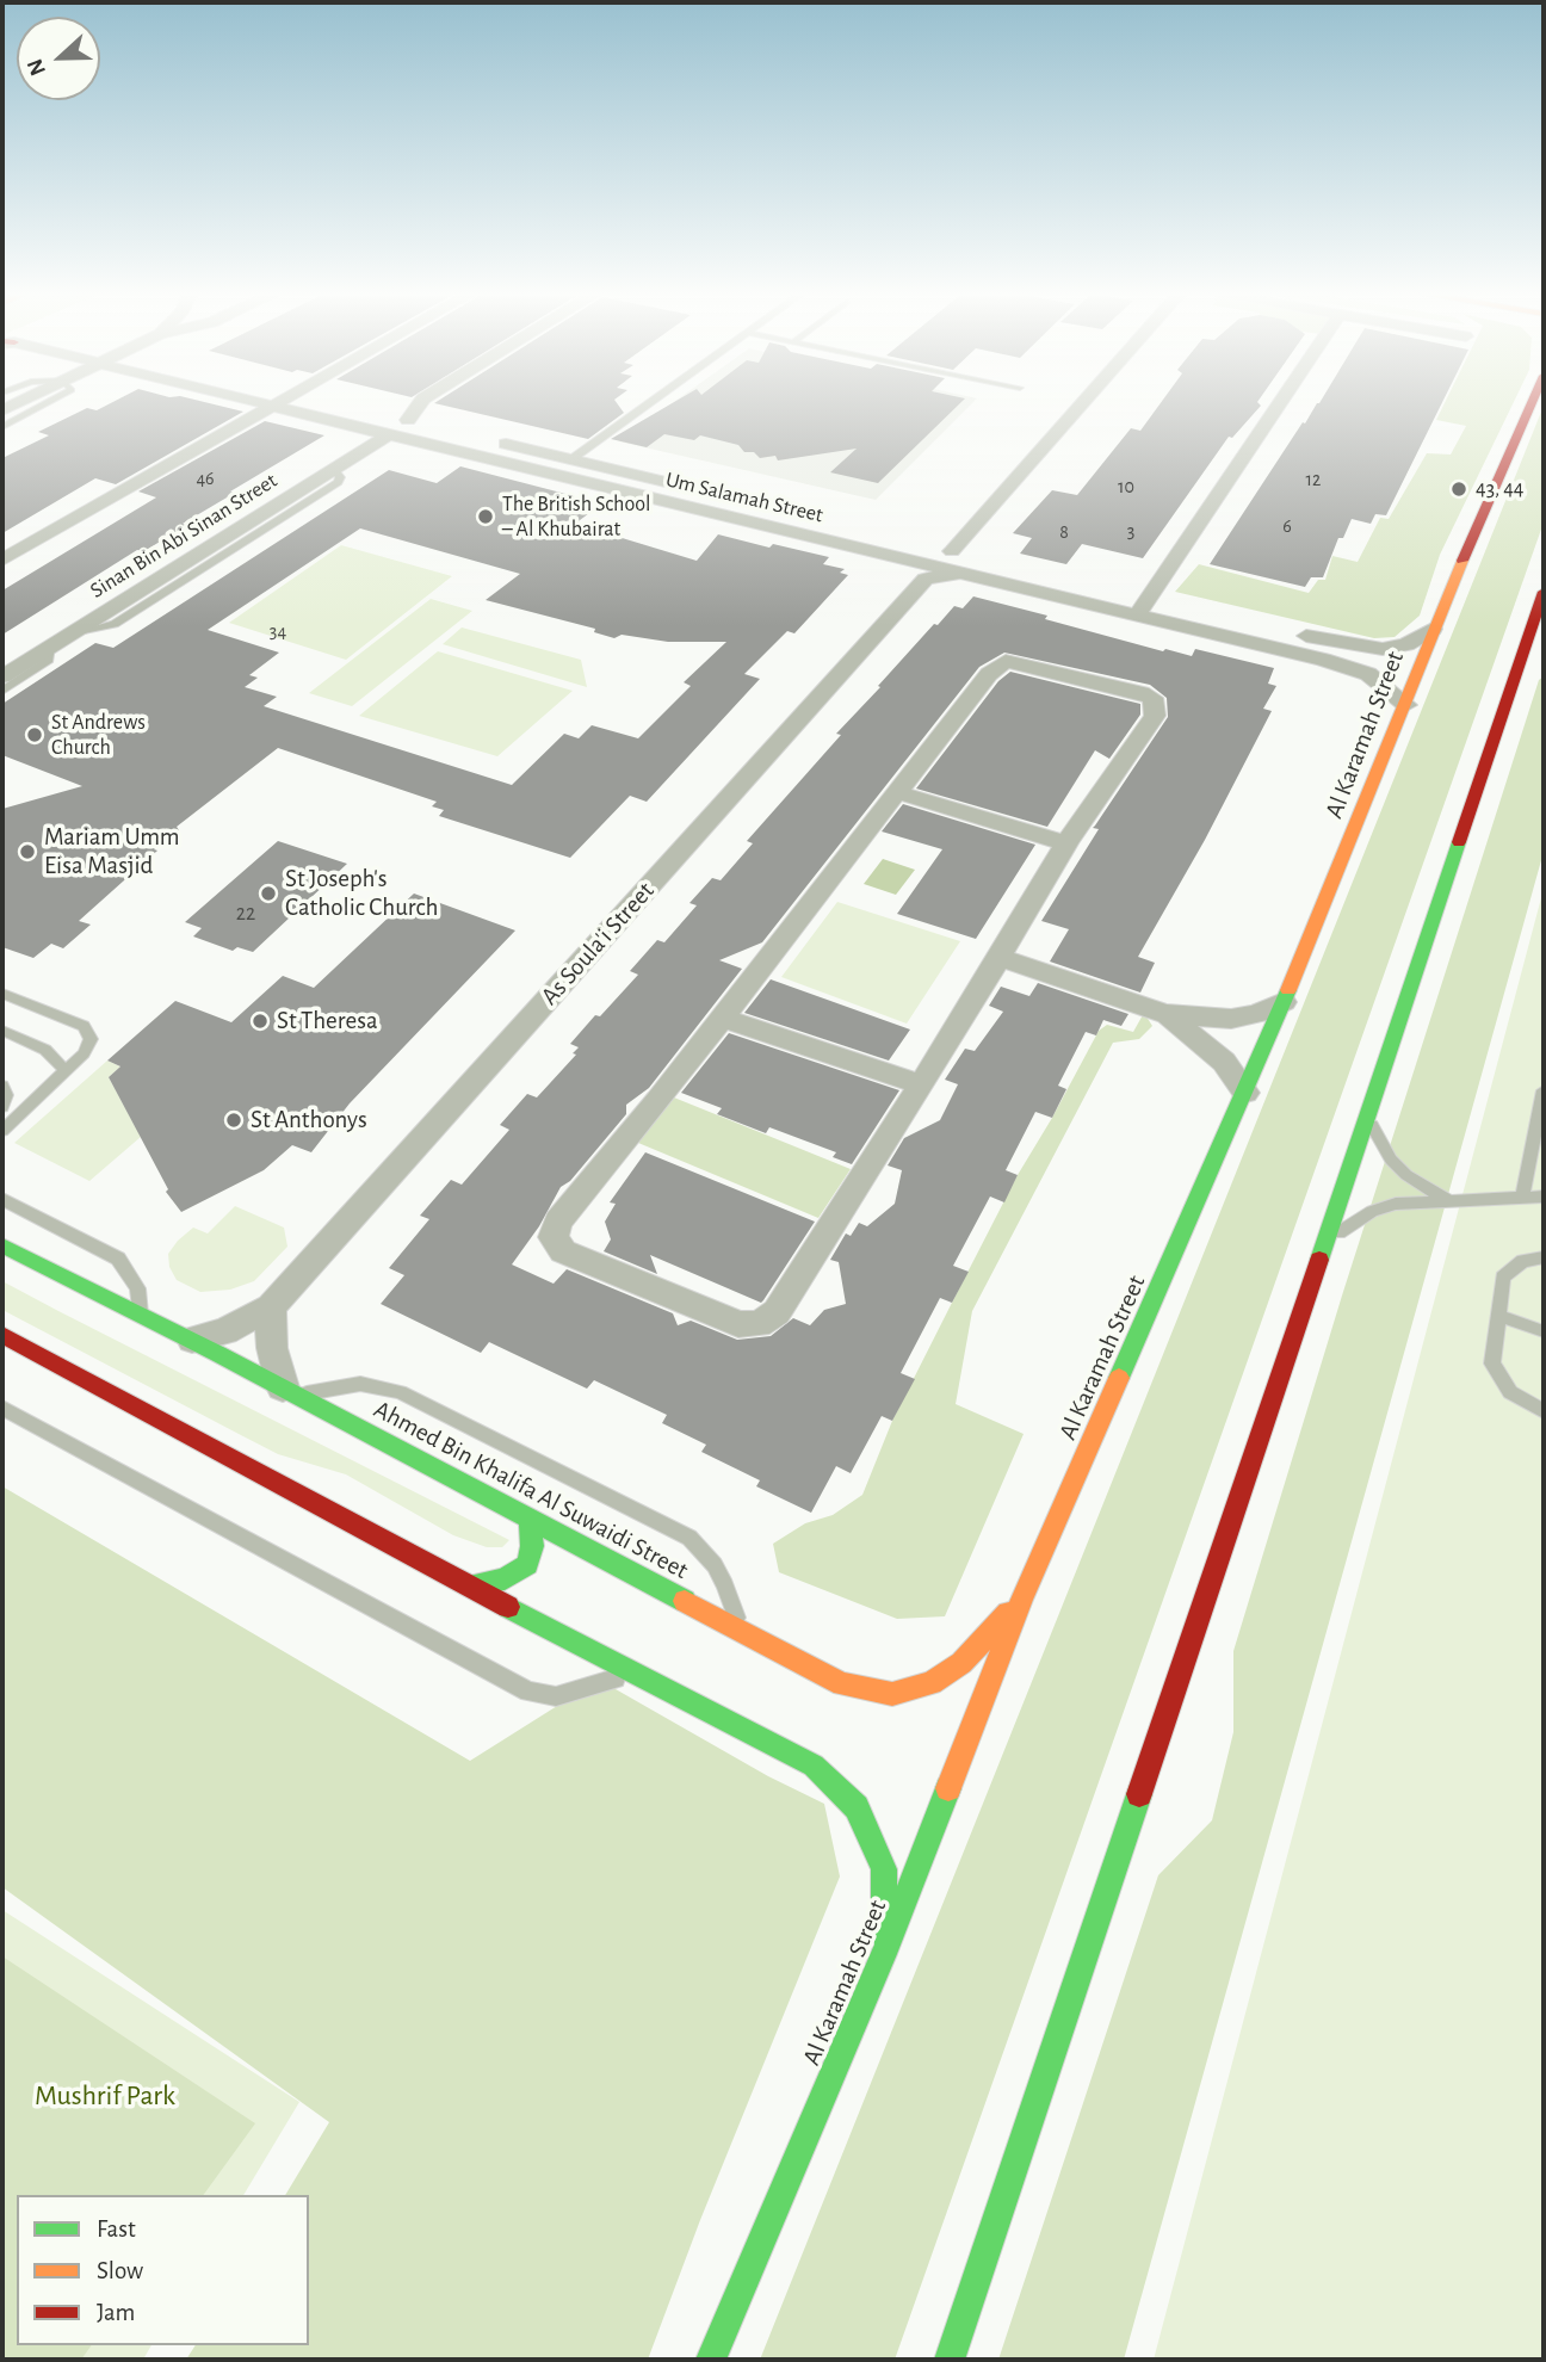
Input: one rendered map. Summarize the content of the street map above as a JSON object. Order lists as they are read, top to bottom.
{
  "streets": {
    "main road": ["Al Karamah Street", "Ahmed Bin Khalifa Al Suwaidi Street"],
    "street": ["Um Salamah Street", "Sinan Bin Abi Sinan Street", "As Soula'i Street"]
  },
  "crossings": [
    ["Um Salamah Street", "Sinan Bin Abi Sinan Street"],
    ["Um Salamah Street", "As Soula'i Street"],
    ["Al Karamah Street", "Ahmed Bin Khalifa Al Suwaidi Street"],
    ["As Soula'i Street", "Ahmed Bin Khalifa Al Suwaidi Street"]
  ],
  "parks": ["Mushrif Park"],
  "places": [
    "43, 44",
    "The British School – Al Khubairat",
    "St Andrews Church",
    "Mariam Umm Eisa Masjid",
    "St Joseph's Catholic Church",
    "St Theresa",
    "St Anthonys"
  ],
  "house_numbers": [
    "46",
    "12",
    "10",
    "6",
    "3",
    "8",
    "34",
    "22"
  ],
  "legend": ["Fast", "Slow", "Jam"],
  "north": "left"
}
